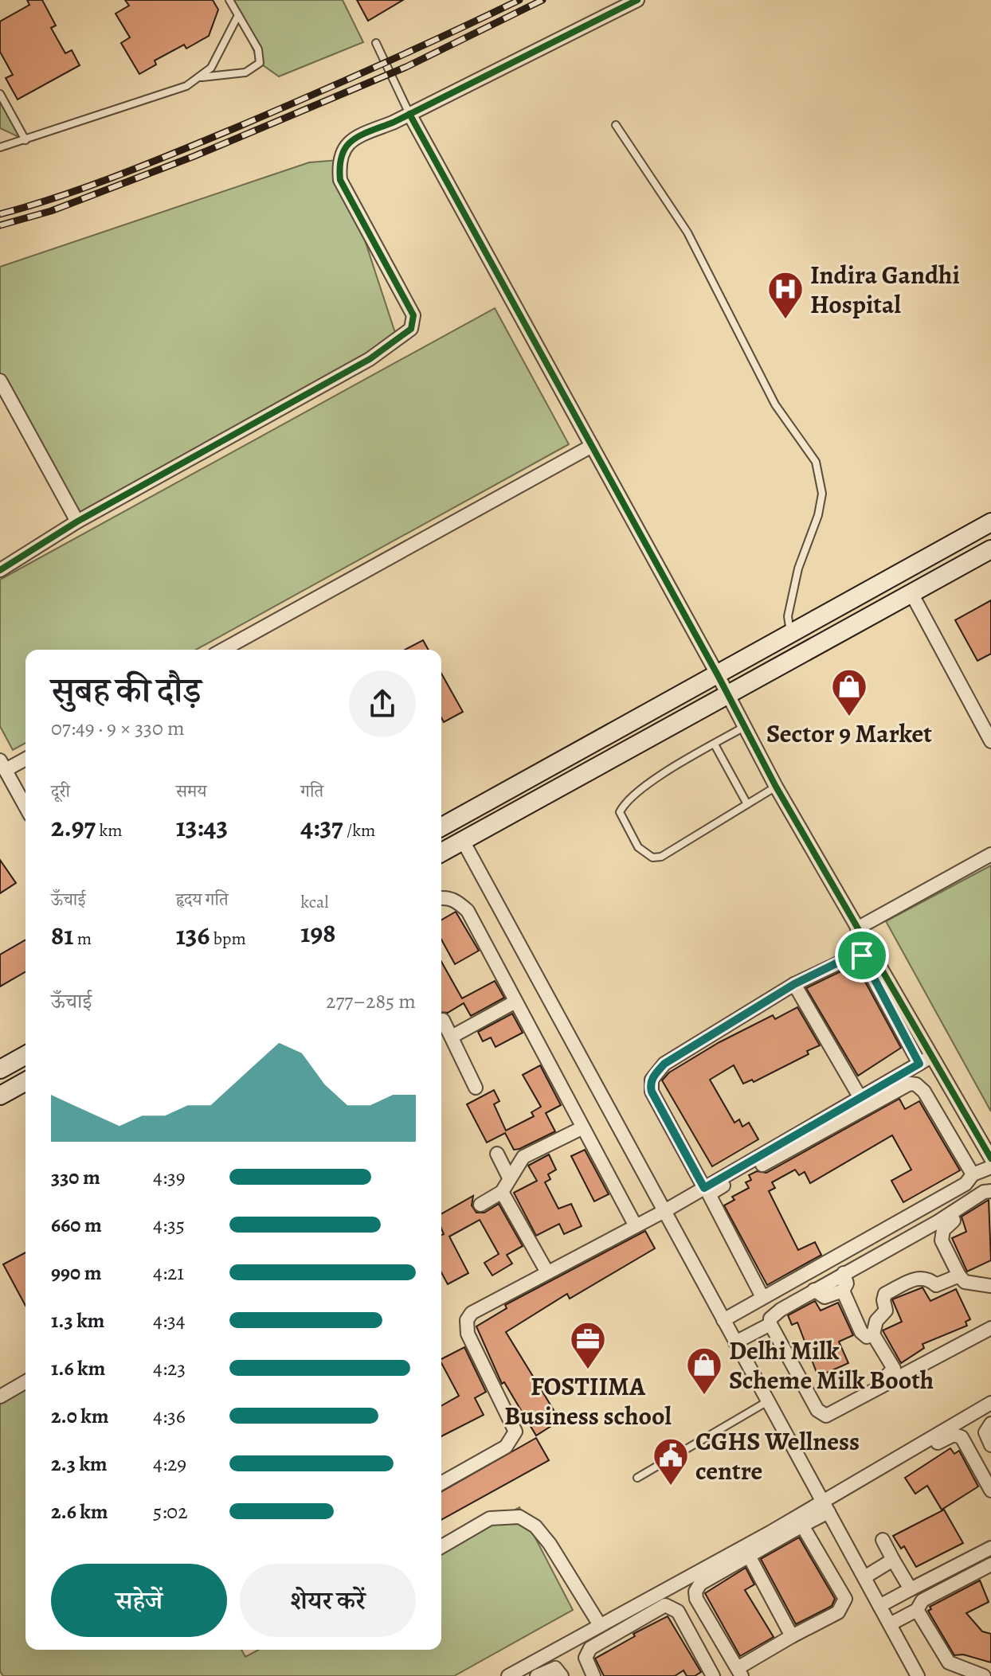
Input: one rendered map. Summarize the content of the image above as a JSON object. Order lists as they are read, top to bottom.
{
  "places": {
    "hospital": ["Indira Gandhi Hospital"],
    "shop": ["Sector 9 Market", "Delhi Milk Scheme Milk Booth"],
    "office": ["FOSTIIMA Business school"],
    "public building": ["CGHS Wellness centre"]
  },
  "page": {
    "heading": ["सुबह की दौड़", "07:49 · 9 × 330 m"],
    "stats": [
      ["दूरी", "2.97 km"],
      ["समय", "13:43"],
      ["गति", "4:37 /km"],
      ["ऊँचाई", "81 m"],
      ["हृदय गति", "136 bpm"],
      ["kcal", "198"]
    ],
    "chart": ["ऊँचाई", "277–285 m"],
    "list": [
      {
        "name": "330 m",
        "note": "4:39"
      },
      {
        "name": "660 m",
        "note": "4:35"
      },
      {
        "name": "990 m",
        "note": "4:21"
      },
      {
        "name": "1.3 km",
        "note": "4:34"
      },
      {
        "name": "1.6 km",
        "note": "4:23"
      },
      {
        "name": "2.0 km",
        "note": "4:36"
      },
      {
        "name": "2.3 km",
        "note": "4:29"
      },
      {
        "name": "2.6 km",
        "note": "5:02"
      }
    ],
    "buttons": ["सहेजें", "शेयर करें"]
  }
}
